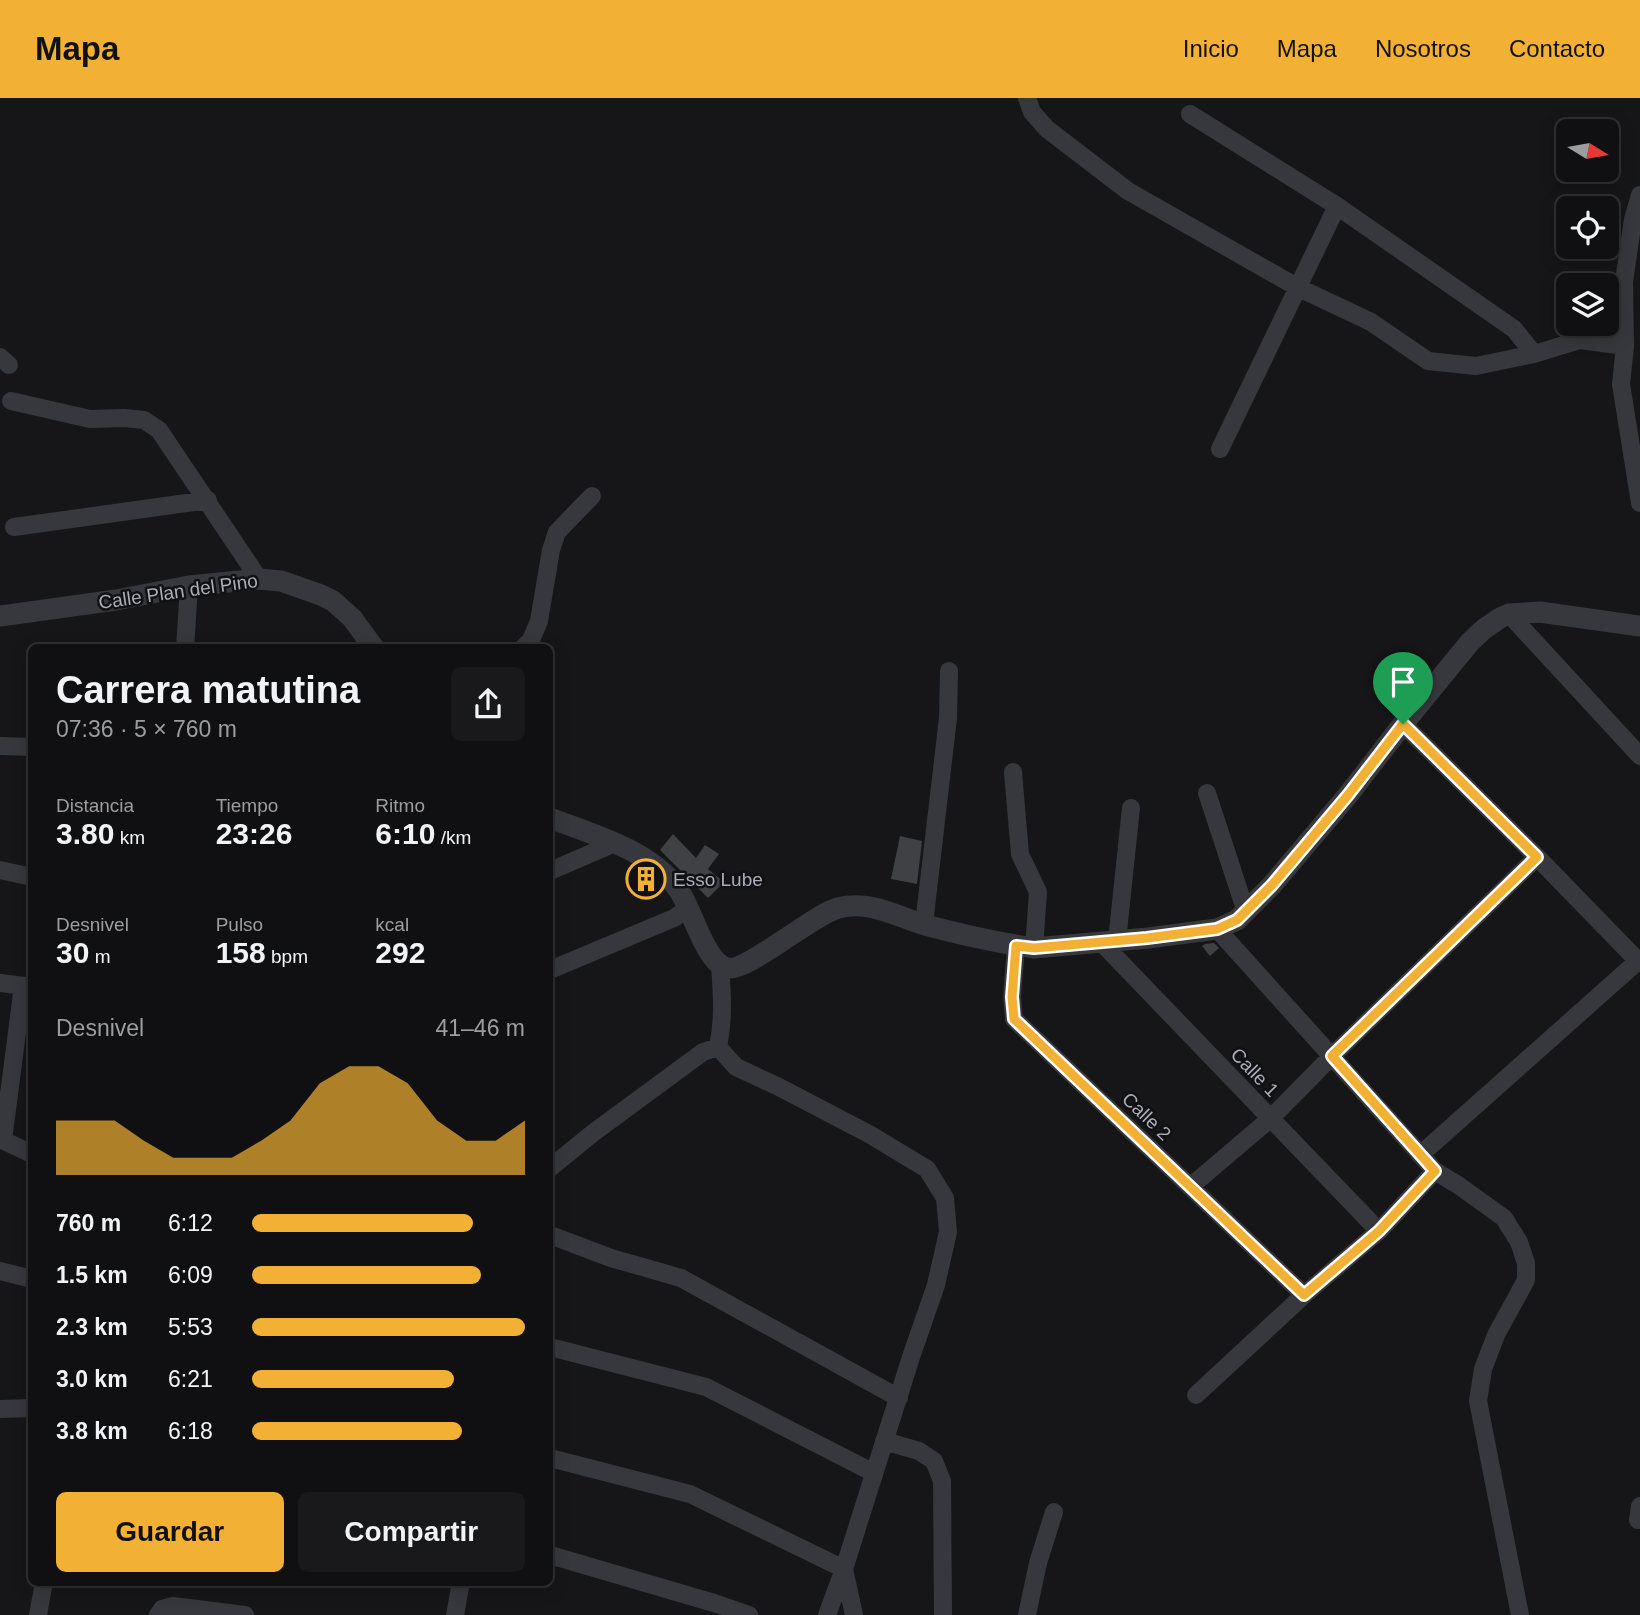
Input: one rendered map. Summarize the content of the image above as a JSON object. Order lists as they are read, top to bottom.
{
  "streets": {
    "street": ["Calle Plan del Pino", "Calle 1", "Calle 2"]
  },
  "places": {
    "building": ["Esso Lube"]
  },
  "north": "right",
  "page": {
    "header": "Mapa",
    "nav": [
      "Inicio",
      "Mapa",
      "Nosotros",
      "Contacto"
    ],
    "heading": ["Carrera matutina", "07:36 · 5 × 760 m"],
    "stats": [
      ["Distancia", "3.80 km"],
      ["Tiempo", "23:26"],
      ["Ritmo", "6:10 /km"],
      ["Desnivel", "30 m"],
      ["Pulso", "158 bpm"],
      ["kcal", "292"]
    ],
    "chart": ["Desnivel", "41–46 m"],
    "list": [
      {
        "name": "760 m",
        "note": "6:12"
      },
      {
        "name": "1.5 km",
        "note": "6:09"
      },
      {
        "name": "2.3 km",
        "note": "5:53"
      },
      {
        "name": "3.0 km",
        "note": "6:21"
      },
      {
        "name": "3.8 km",
        "note": "6:18"
      }
    ],
    "buttons": ["Guardar", "Compartir"]
  }
}
